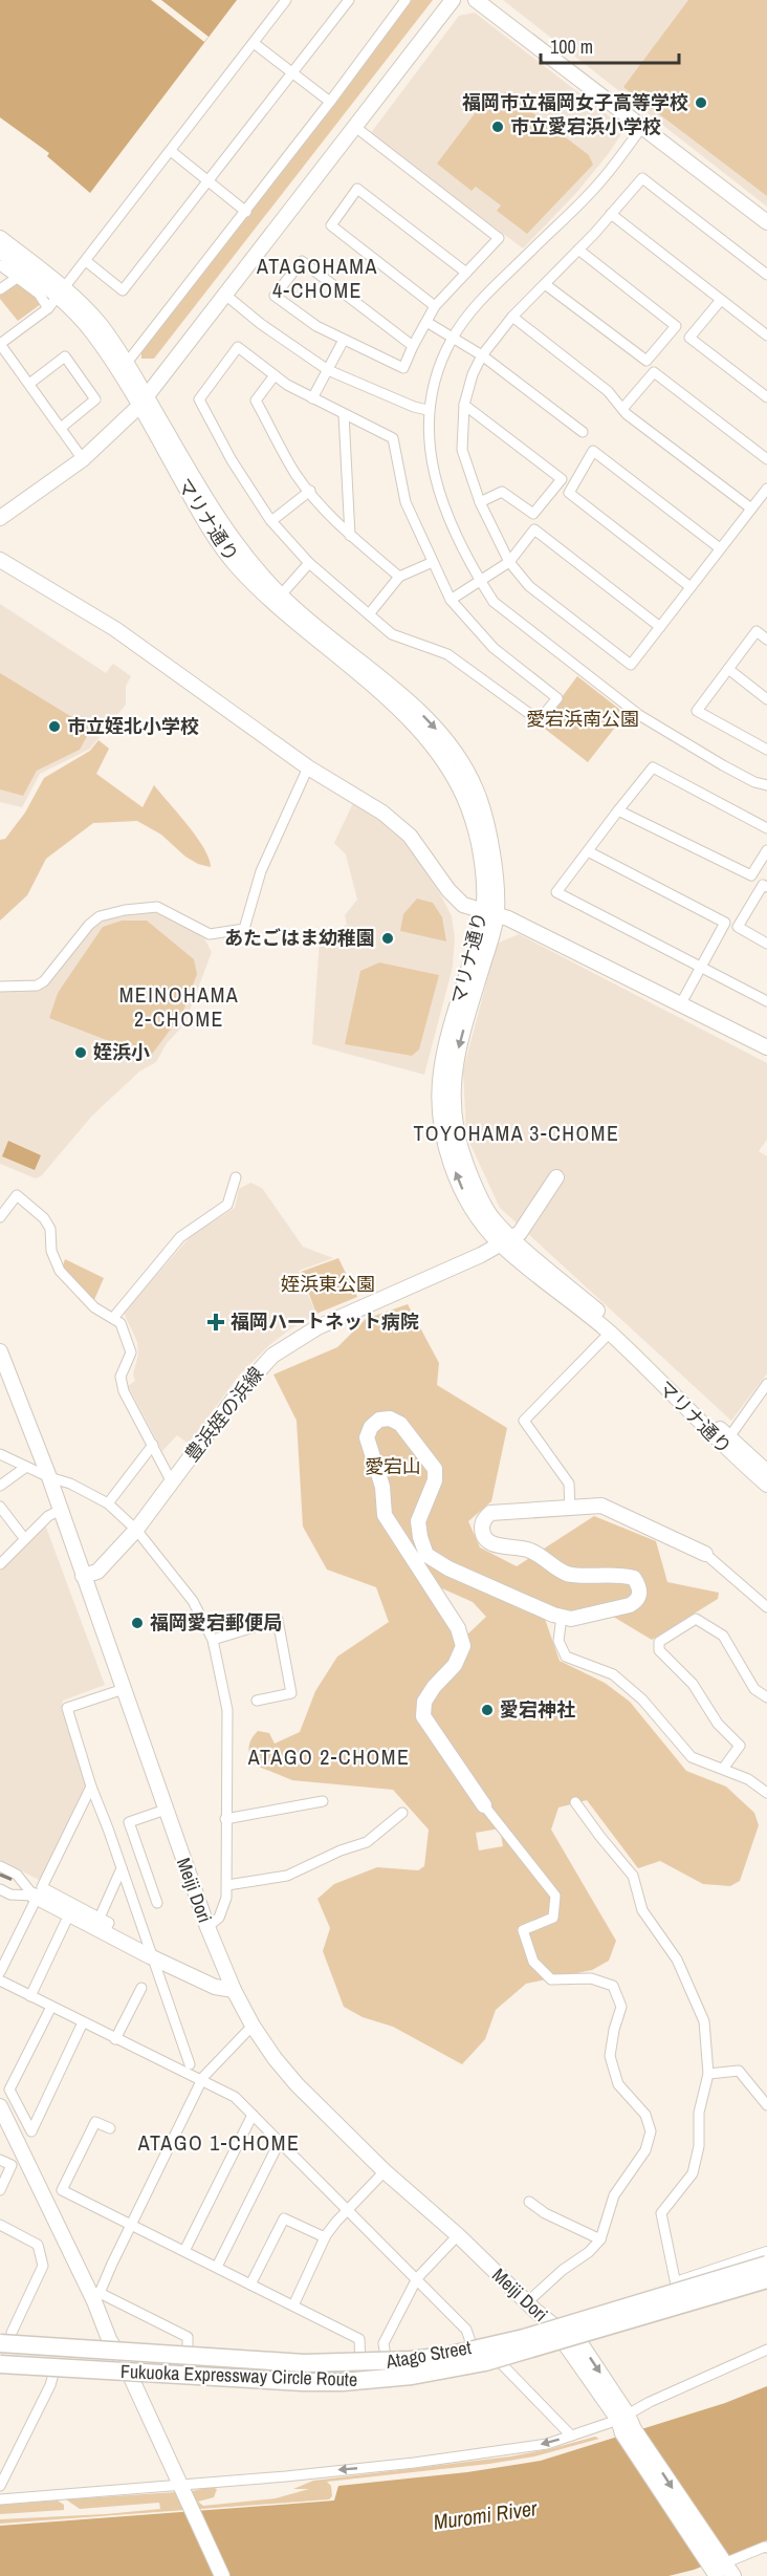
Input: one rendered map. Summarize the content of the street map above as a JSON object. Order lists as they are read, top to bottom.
{
  "streets": {
    "highway": ["Fukuoka Expressway Circle Route"],
    "street": [
      "マリナ通り",
      "豊浜姪の浜線",
      "Meiji Dori",
      "Atago Street"
    ]
  },
  "crossings": [
    ["マリナ通り", "豊浜姪の浜線"],
    ["豊浜姪の浜線", "Meiji Dori"],
    ["Meiji Dori", "Atago Street"],
    ["Atago Street", "Fukuoka Expressway Circle Route"]
  ],
  "districts": [
    "ATAGOHAMA 4-CHOME",
    "MEINOHAMA 2-CHOME",
    "TOYOHAMA 3-CHOME",
    "ATAGO 2-CHOME",
    "ATAGO 1-CHOME"
  ],
  "water": ["Muromi River"],
  "parks": ["愛宕浜南公園", "姪浜東公園", "愛宕山"],
  "places": {
    "other": [
      "福岡市立福岡女子高等学校",
      "市立愛宕浜小学校",
      "市立姪北小学校",
      "あたごはま幼稚園",
      "姪浜小",
      "福岡愛宕郵便局",
      "愛宕神社"
    ],
    "health": ["福岡ハートネット病院"]
  },
  "scale_bar": "100 m"
}
